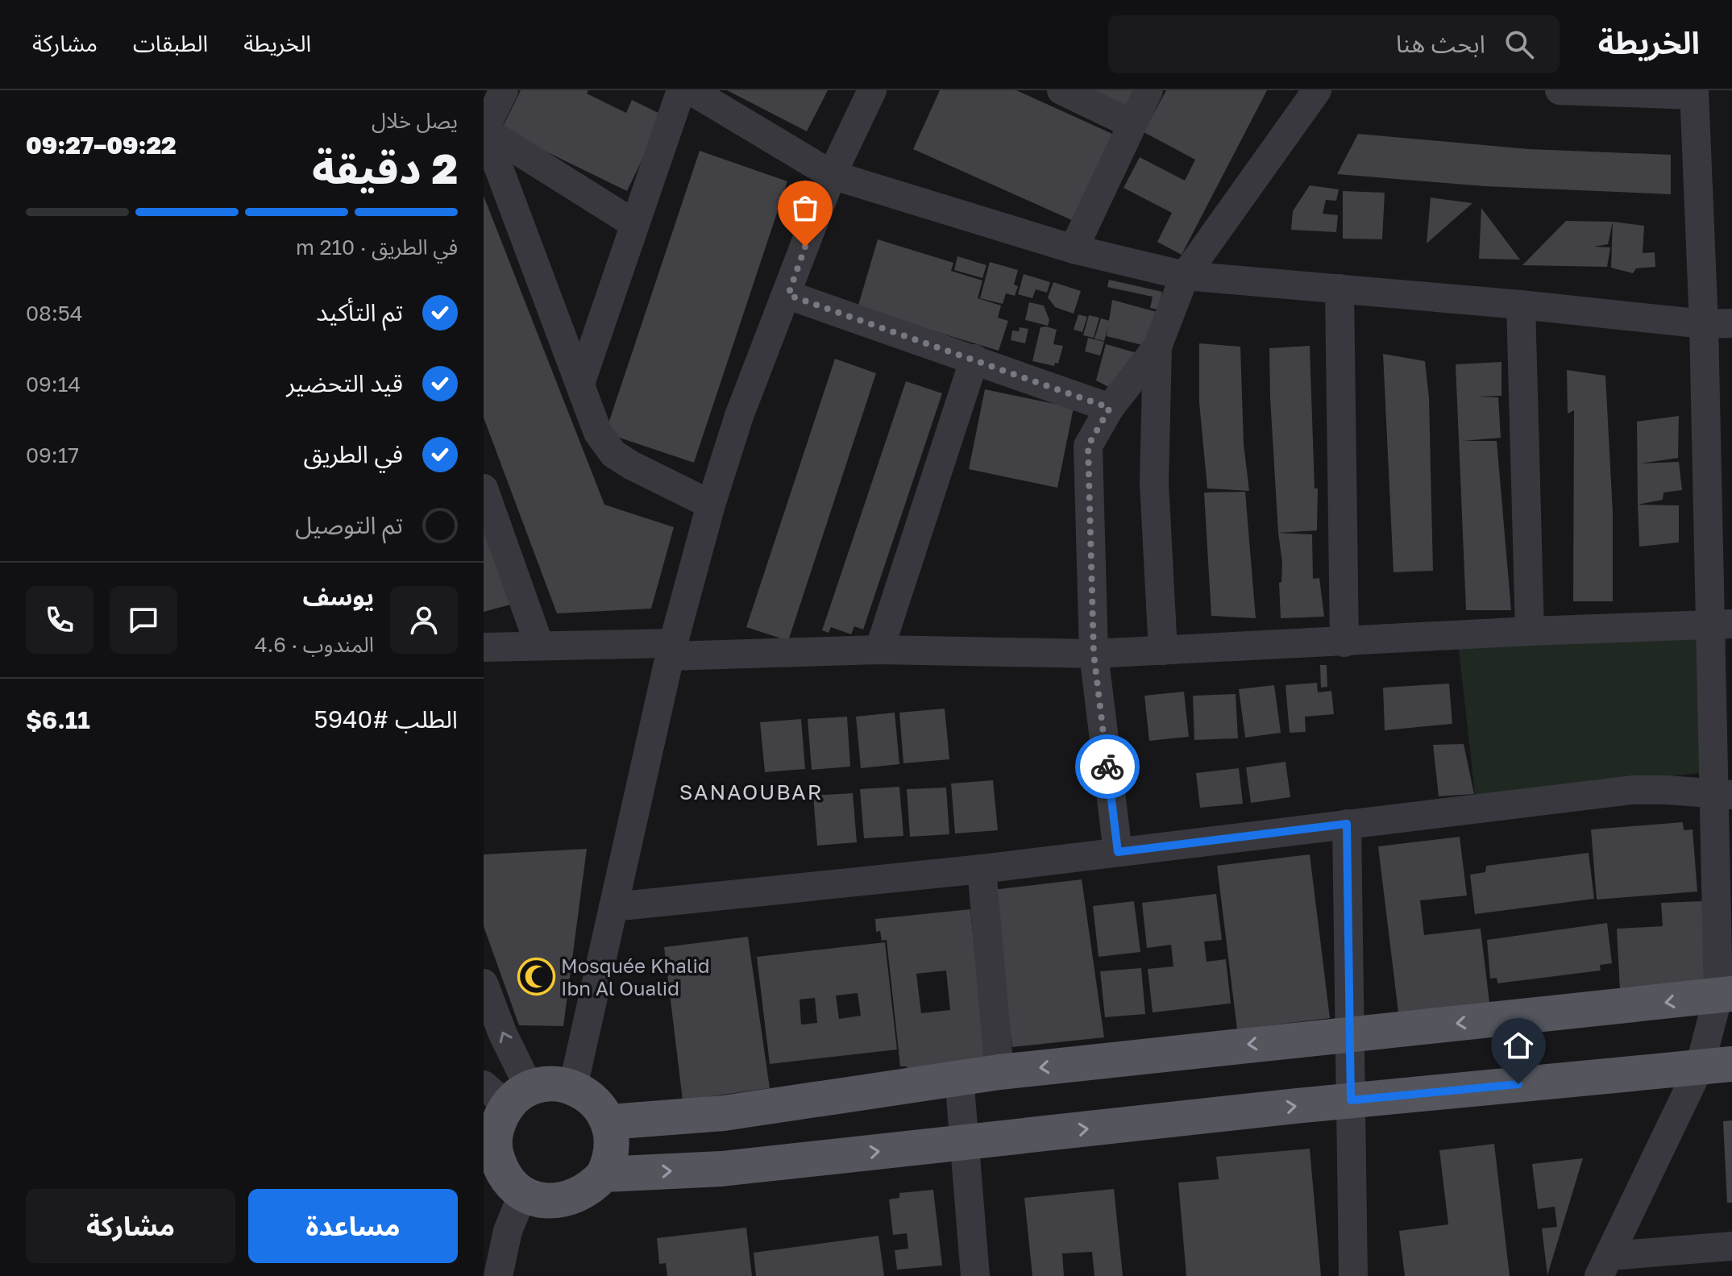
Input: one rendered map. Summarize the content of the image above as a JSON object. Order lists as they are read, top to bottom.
{
  "districts": ["SANAOUBAR"],
  "places": {
    "mosque": ["Mosquée Khalid Ibn Al Oualid"]
  },
  "page": {
    "header": "الخريطة",
    "search": "ابحث هنا",
    "nav": ["الخريطة", "الطبقات", "مشاركة"],
    "heading": ["2 دقيقة", "يصل خلال", "09:22–09:27"],
    "panel": [
      "يوسف",
      "المندوب · 4.6",
      "الطلب #5940",
      "$6.11"
    ],
    "bar": "في الطريق · 210 m",
    "list": [
      ["تم التأكيد", "08:54"],
      ["قيد التحضير", "09:14"],
      ["في الطريق", "09:17"],
      "تم التوصيل"
    ],
    "buttons": ["مساعدة", "مشاركة"]
  }
}
